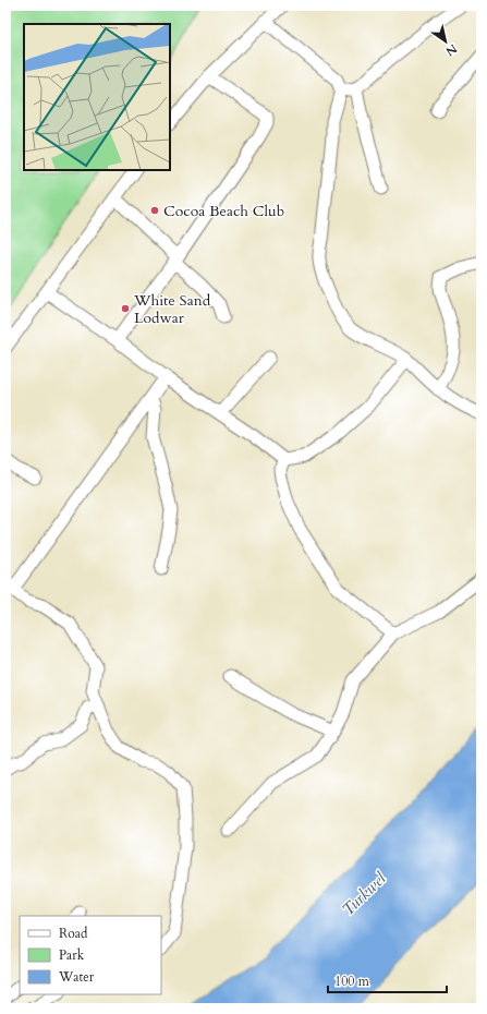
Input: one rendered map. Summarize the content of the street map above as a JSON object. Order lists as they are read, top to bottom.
{
  "water": ["Turkwel"],
  "places": ["Cocoa Beach Club", "White Sand Lodwar"],
  "legend": ["Road", "Park", "Water"],
  "scale_bar": "100 m",
  "north": "bottom right"
}
